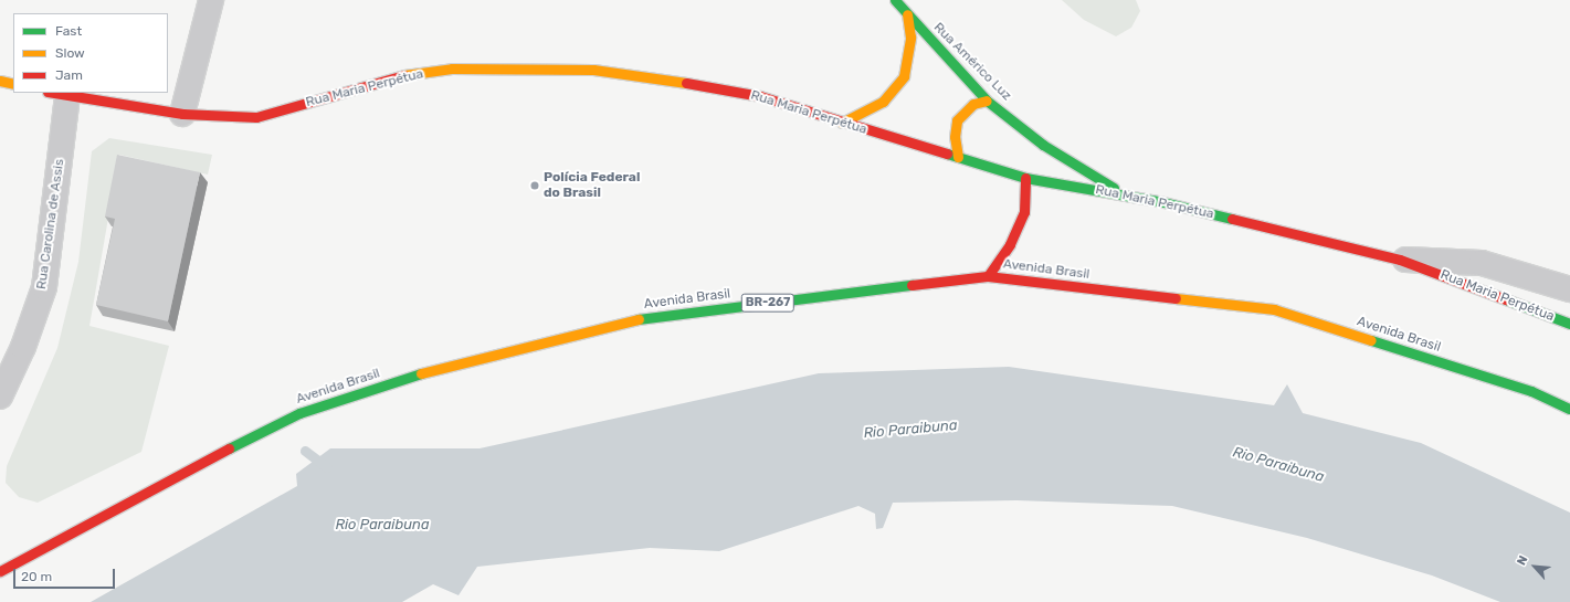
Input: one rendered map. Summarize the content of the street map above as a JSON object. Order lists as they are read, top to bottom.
{
  "streets": {
    "main road": [
      "Rua Américo Luz",
      "Rua Maria Perpétua",
      "Avenida Brasil",
      "BR-267"
    ],
    "street": ["Rua Carolina de Assis"]
  },
  "crossings": [
    ["Rua Américo Luz", "Rua Maria Perpétua"],
    ["Rua Maria Perpétua", "Rua Carolina de Assis"]
  ],
  "water": ["Rio Paraibuna"],
  "places": ["Polícia Federal do Brasil"],
  "legend": ["Fast", "Slow", "Jam"],
  "scale_bar": "20 m",
  "north": "top left"
}
